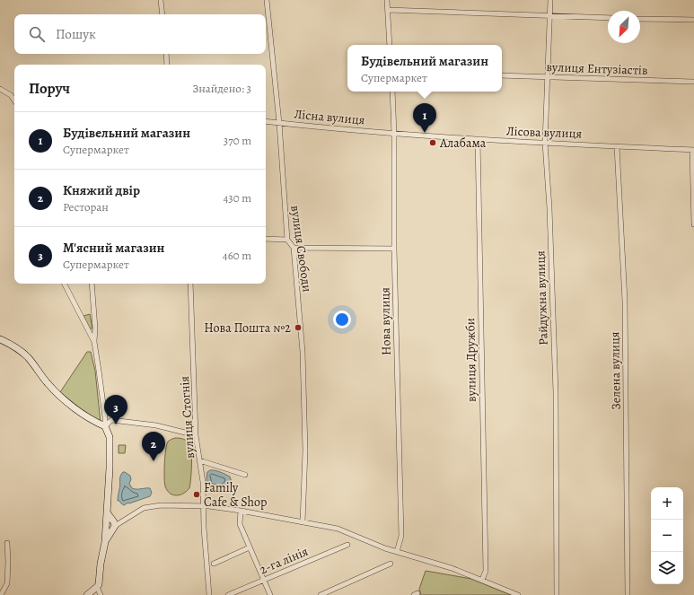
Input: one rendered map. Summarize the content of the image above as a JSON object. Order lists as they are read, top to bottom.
{
  "streets": {
    "street": [
      "вулиця Ентузіастів",
      "Лісна вулиця",
      "Лісова вулиця",
      "вулиця Свободи",
      "Райдужна вулиця",
      "Нова вулиця",
      "вулиця Дружби",
      "Зелена вулиця",
      "вулиця Стогнія",
      "2-га лінія"
    ]
  },
  "crossings": [
    ["вулиця Ентузіастів", "Райдужна вулиця"],
    ["Лісна вулиця", "Лісова вулиця"],
    ["Лісна вулиця", "вулиця Свободи"],
    ["Лісна вулиця", "Нова вулиця"],
    ["Лісова вулиця", "Райдужна вулиця"],
    ["Лісова вулиця", "Нова вулиця"],
    ["Лісова вулиця", "вулиця Дружби"],
    ["Лісова вулиця", "Зелена вулиця"]
  ],
  "places": ["Алабама", "Нова Пошта №2", "Family Cafe & Shop"],
  "north": "bottom left",
  "page": {
    "search": "Пошук",
    "popup": ["Будівельний магазин", "Супермаркет"],
    "heading": ["Поруч", "Знайдено: 3"],
    "pins": ["1", "3", "2"],
    "list": [
      {
        "mark": "1",
        "name": "Будівельний магазин",
        "note": "Супермаркет",
        "value": "370 m"
      },
      {
        "mark": "2",
        "name": "Княжий двір",
        "note": "Ресторан",
        "value": "430 m"
      },
      {
        "mark": "3",
        "name": "М'ясний магазин",
        "note": "Супермаркет",
        "value": "460 m"
      }
    ],
    "map_buttons": ["+", "−"]
  }
}
